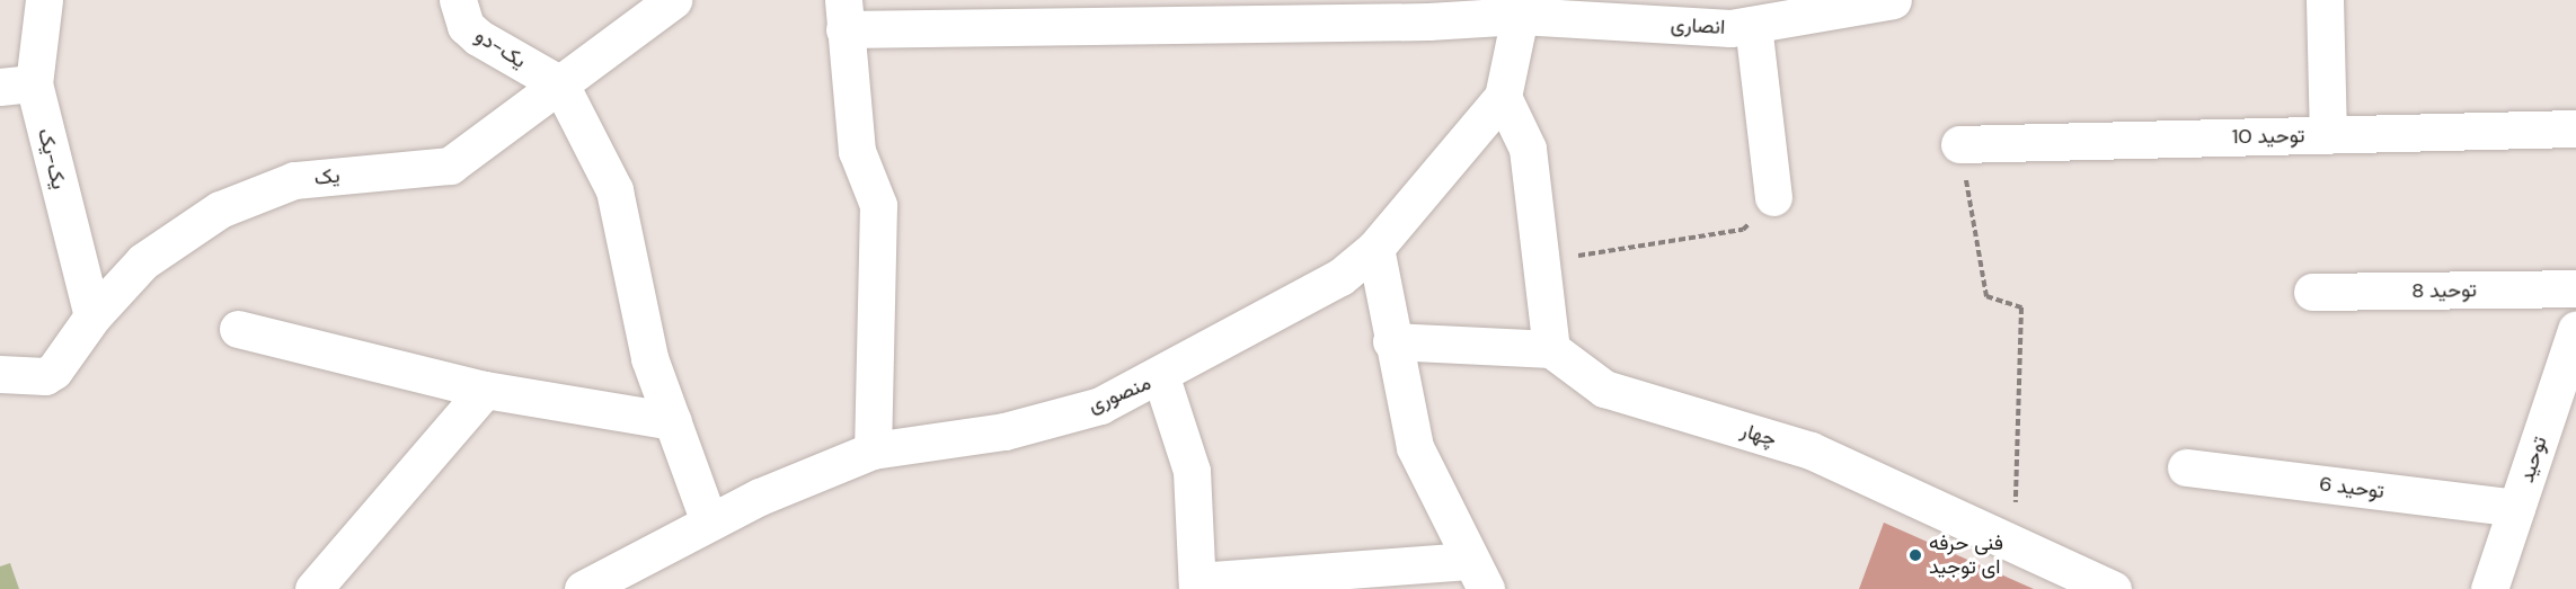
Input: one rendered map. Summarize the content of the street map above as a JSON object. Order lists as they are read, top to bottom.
{
  "streets": {
    "street": [
      "انصاری",
      "یک-دو",
      "توحید 10",
      "یک-یک",
      "یک",
      "توحید 8",
      "منصوری",
      "چهار",
      "توحید",
      "توحید 6"
    ]
  },
  "crossings": [
    ["انصاری", "منصوری"],
    ["یک-دو", "یک"],
    ["یک-یک", "یک"],
    ["توحید", "توحید 6"]
  ],
  "places": ["فنی حرفه ای توجید"]
}
